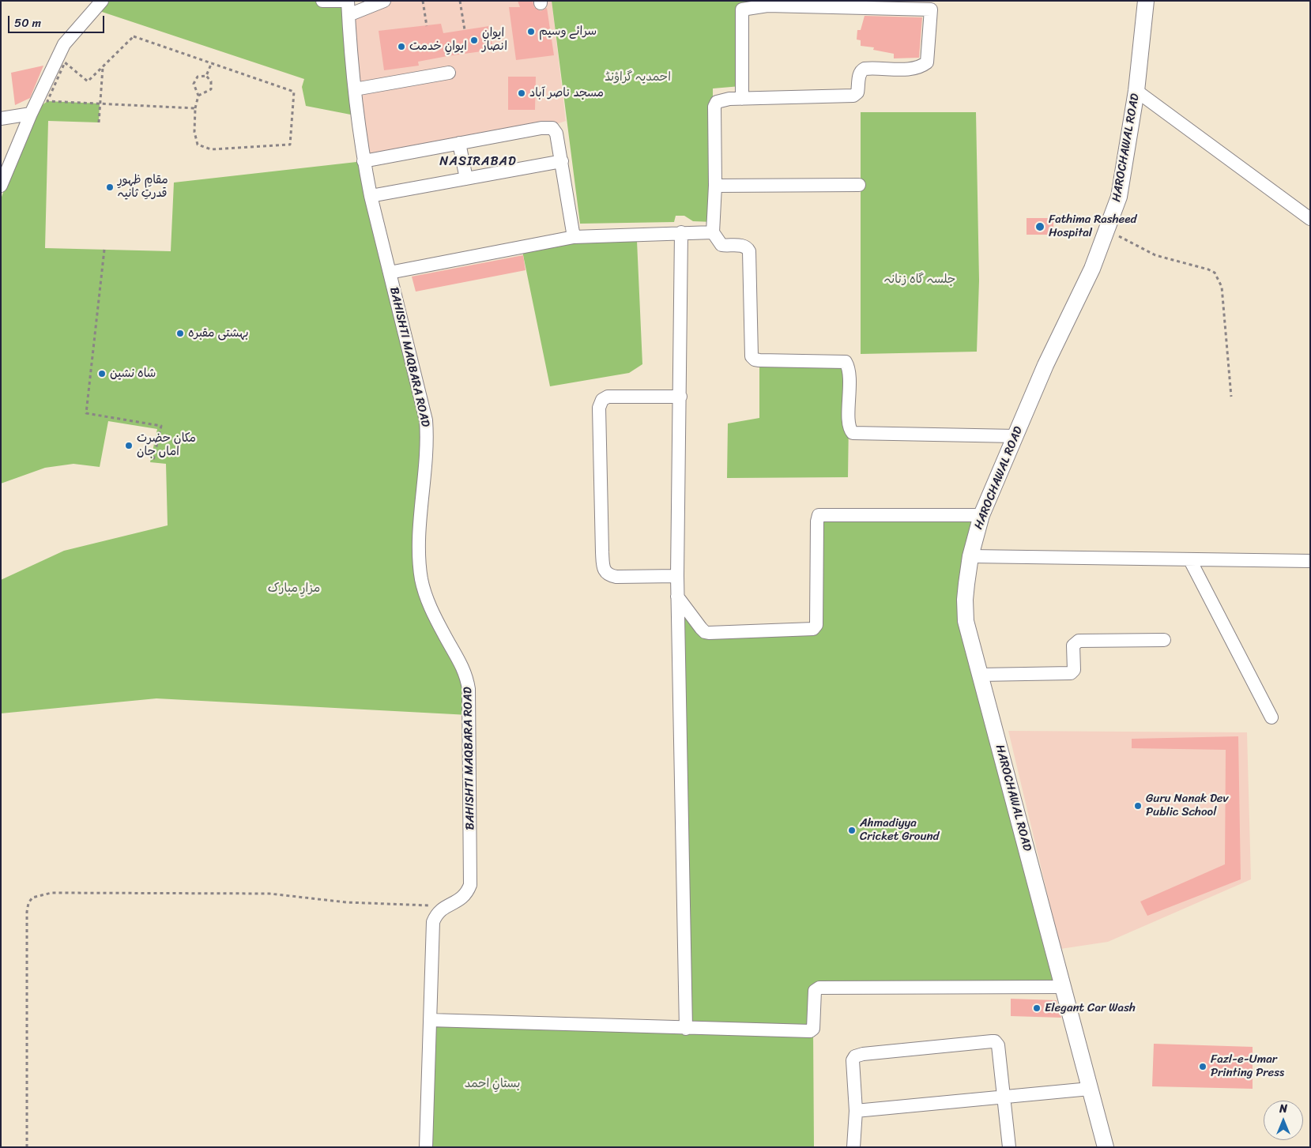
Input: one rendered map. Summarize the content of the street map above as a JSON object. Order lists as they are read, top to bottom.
{
  "streets": {
    "main road": ["HAROCHAWAL ROAD"],
    "street": ["BAHISHTI MAQBARA ROAD"]
  },
  "districts": ["NASIRABAD"],
  "parks": [
    "احمدیہ گراؤنڈ",
    "جلسہ گاہ زنانہ",
    "مزارِ مبارک",
    "بستانِ احمد"
  ],
  "places": [
    "سرائے وسیم",
    "ایوانِ انصار",
    "ایوانِ خدمت",
    "مسجد ناصر آباد",
    "مقامِ ظہورِ قدرتِ ثانیہ",
    "Fathima Rasheed Hospital",
    "بہشتی مقبرہ",
    "شاہ نشین",
    "مکان حضرت اماں جان",
    "Guru Nanak Dev Public School",
    "Ahmadiyya Cricket Ground",
    "Elegant Car Wash",
    "Fazl-e-Umar Printing Press"
  ],
  "scale_bar": "50 m",
  "north": "top"
}
